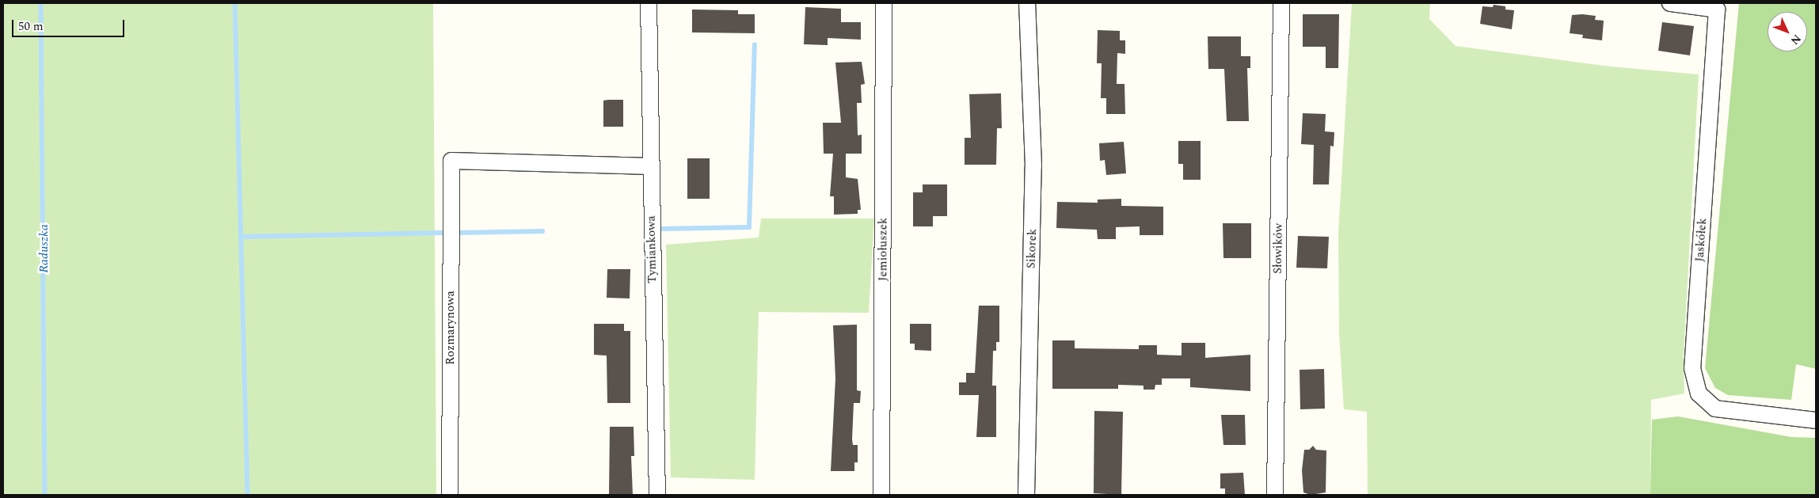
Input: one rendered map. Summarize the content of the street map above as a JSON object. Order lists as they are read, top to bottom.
{
  "streets": {
    "street": [
      "Jaskółek",
      "Sikorek",
      "Słowików",
      "Tymiankowa",
      "Jemiołuszek",
      "Rozmarynowa"
    ]
  },
  "crossings": [
    ["Tymiankowa", "Rozmarynowa"]
  ],
  "water": ["Raduszka"],
  "scale_bar": "50 m",
  "north": "bottom right"
}
